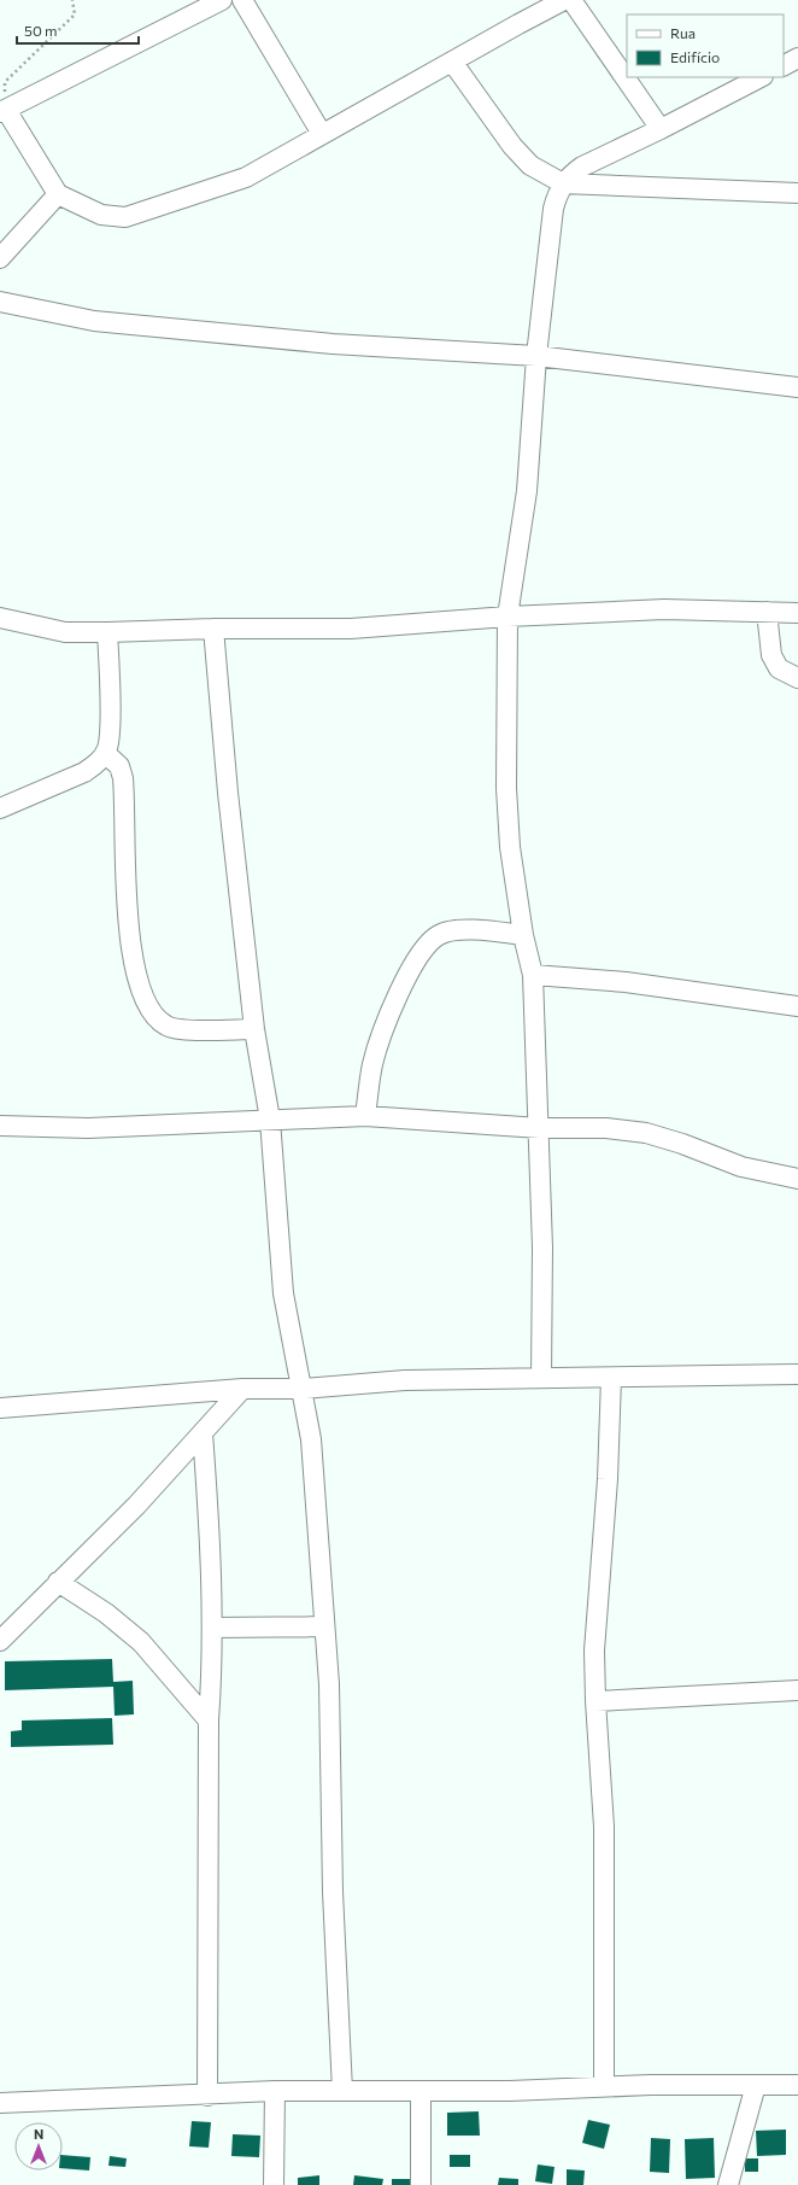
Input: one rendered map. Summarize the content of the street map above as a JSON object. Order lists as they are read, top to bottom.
{
  "legend": ["Rua", "Edifício"],
  "scale_bar": "50 m",
  "north": "top"
}
